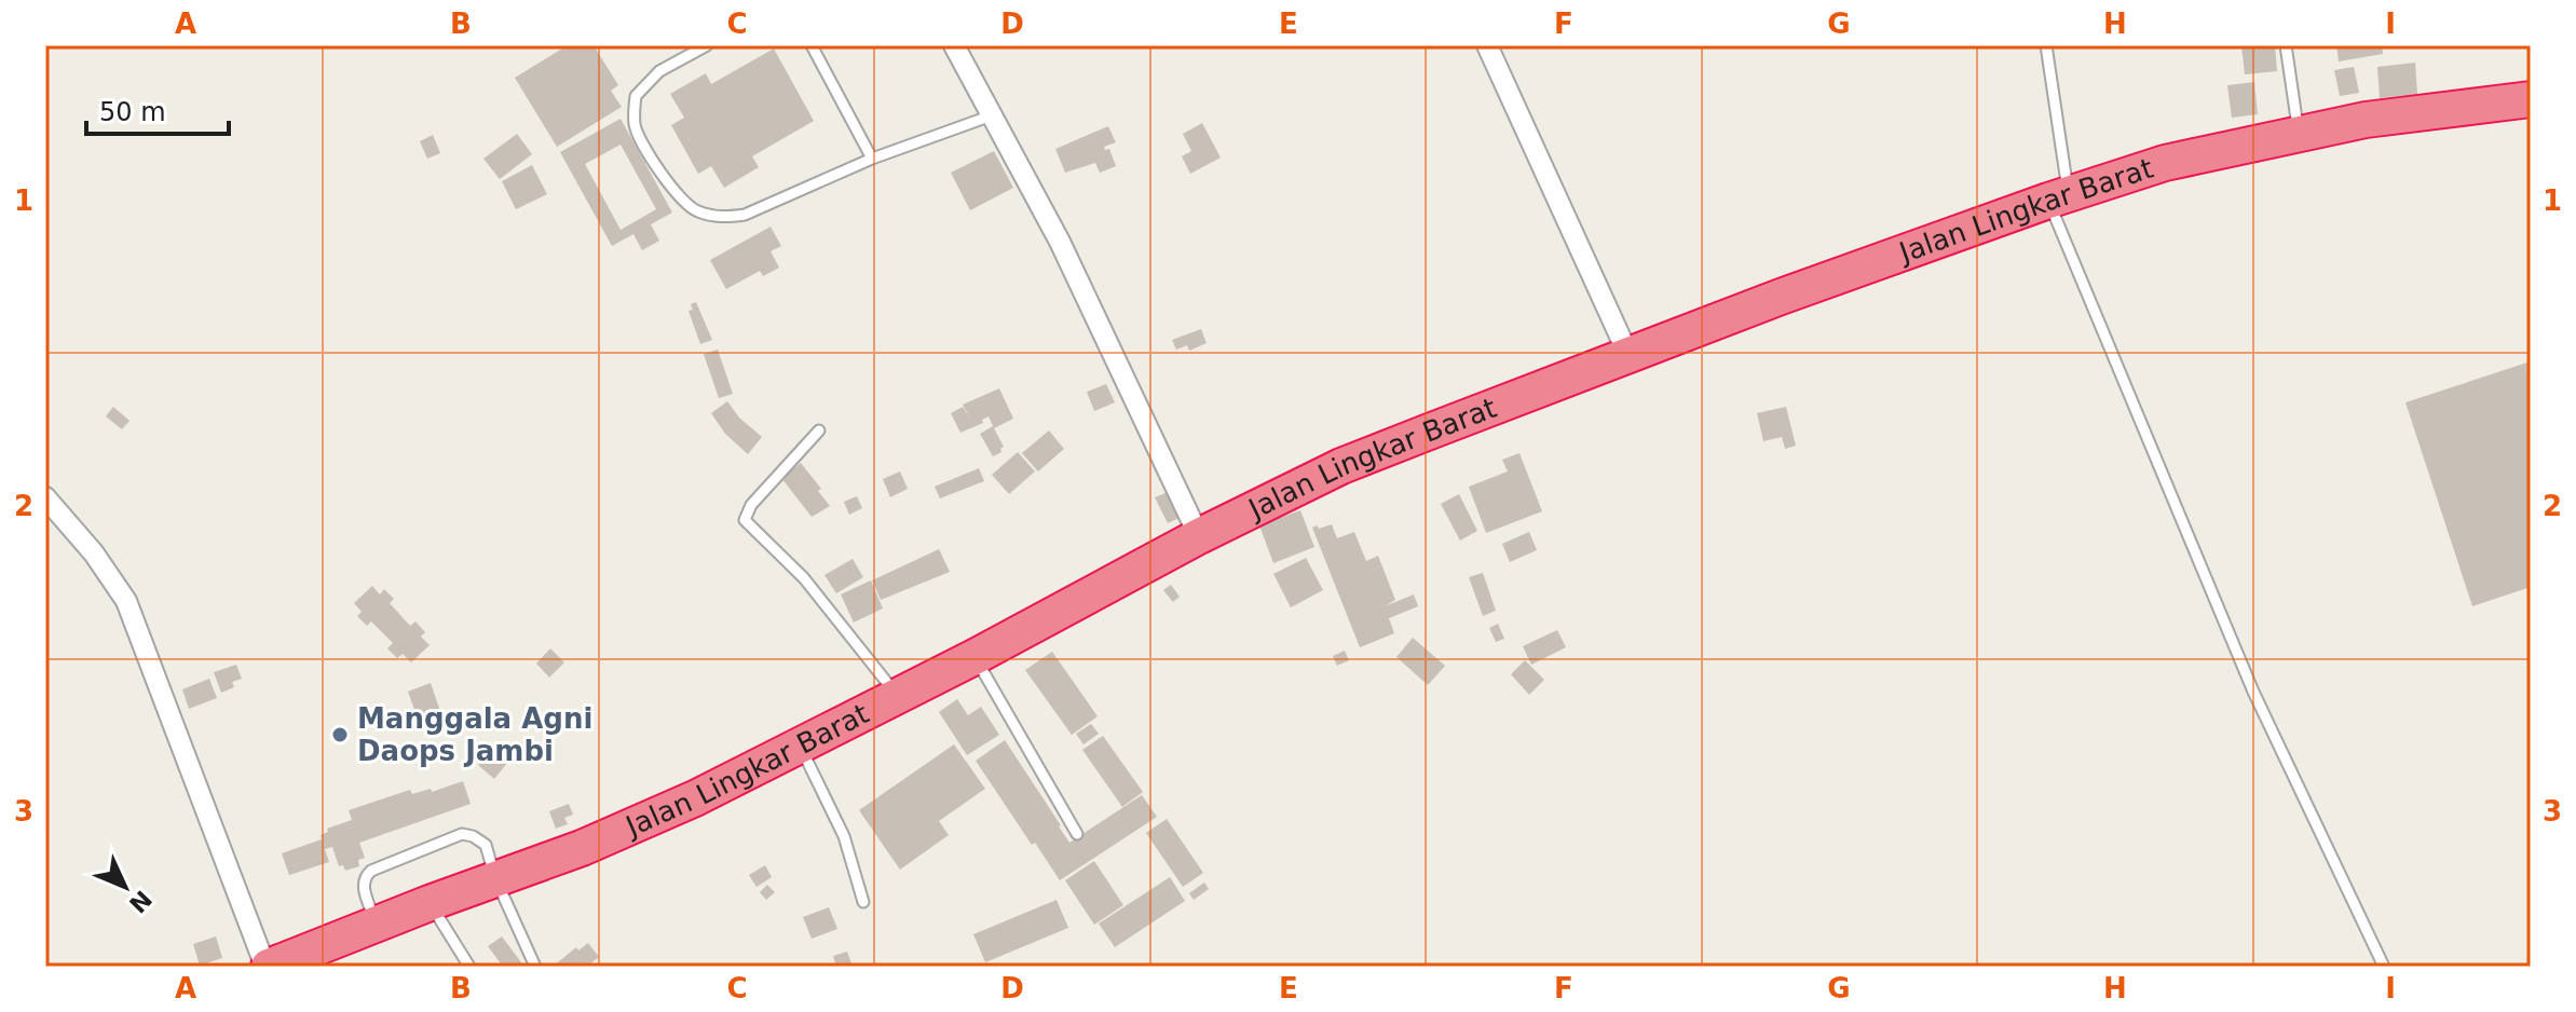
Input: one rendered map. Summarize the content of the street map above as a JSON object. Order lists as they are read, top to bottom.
{
  "streets": {
    "highway": ["Jalan Lingkar Barat"]
  },
  "places": ["Manggala Agni Daops Jambi"],
  "scale_bar": "50 m",
  "north": "bottom right",
  "grid": {
    "columns": [
      "A",
      "B",
      "C",
      "D",
      "E",
      "F",
      "G",
      "H",
      "I"
    ],
    "rows": ["1", "2", "3"]
  }
}
